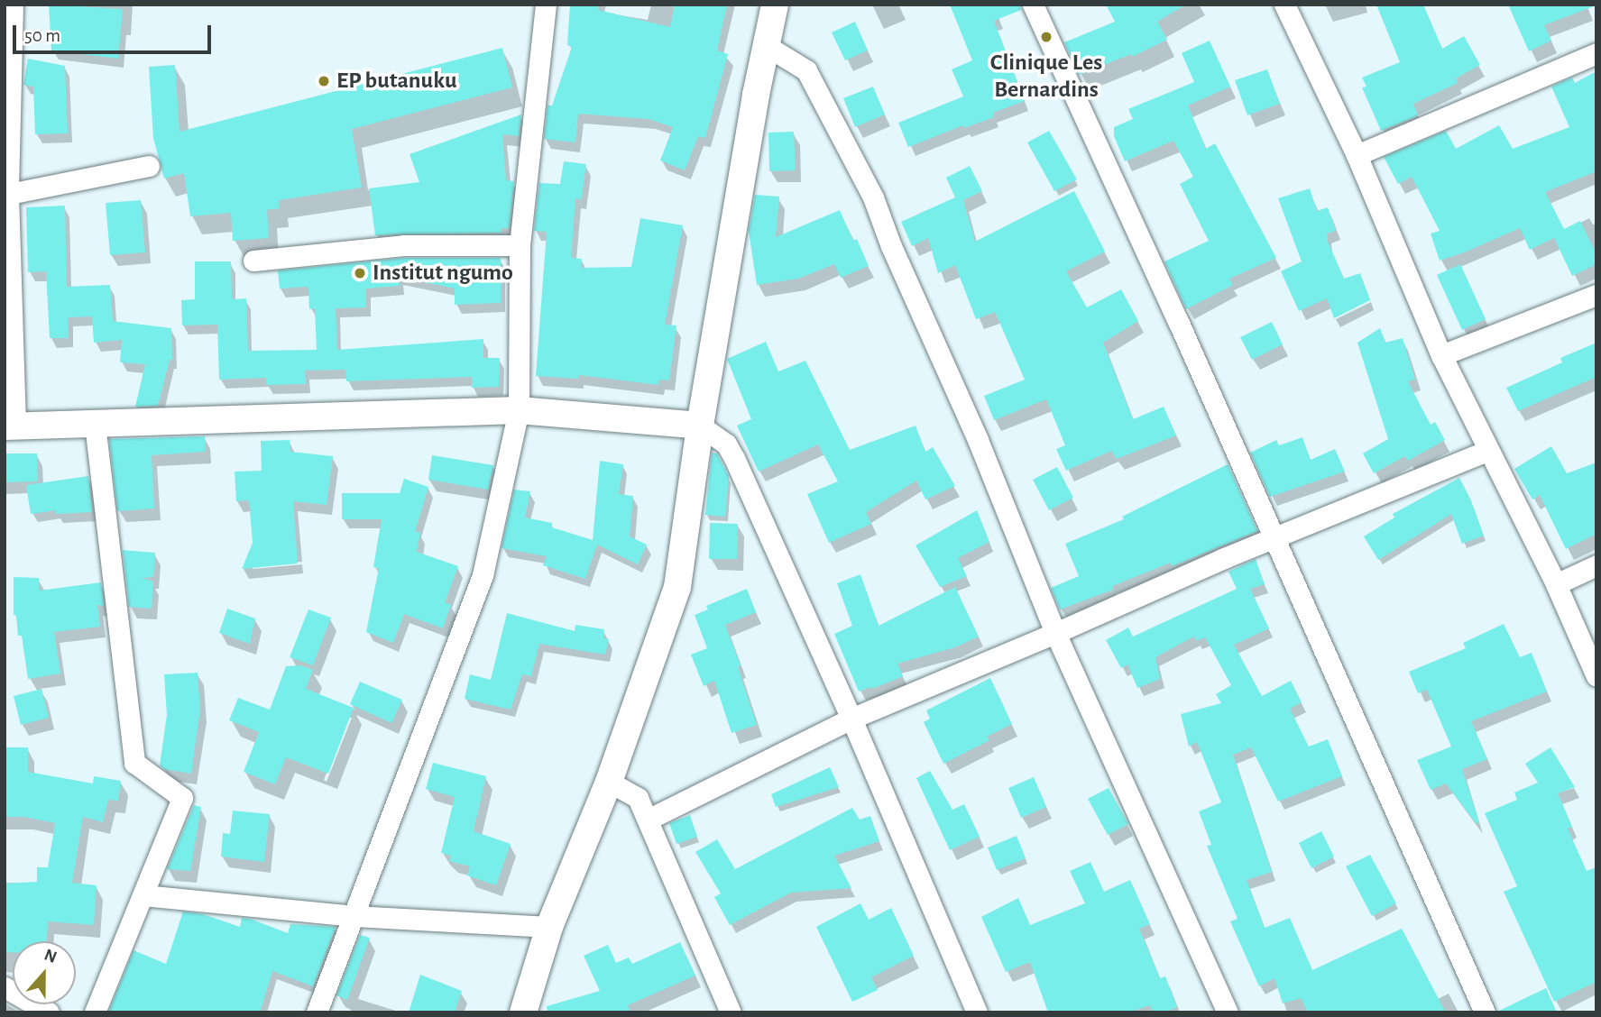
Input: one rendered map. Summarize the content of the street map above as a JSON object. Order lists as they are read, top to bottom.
{
  "places": ["Clinique Les Bernardins", "EP butanuku", "Institut ngumo"],
  "scale_bar": "50 m",
  "north": "top"
}
